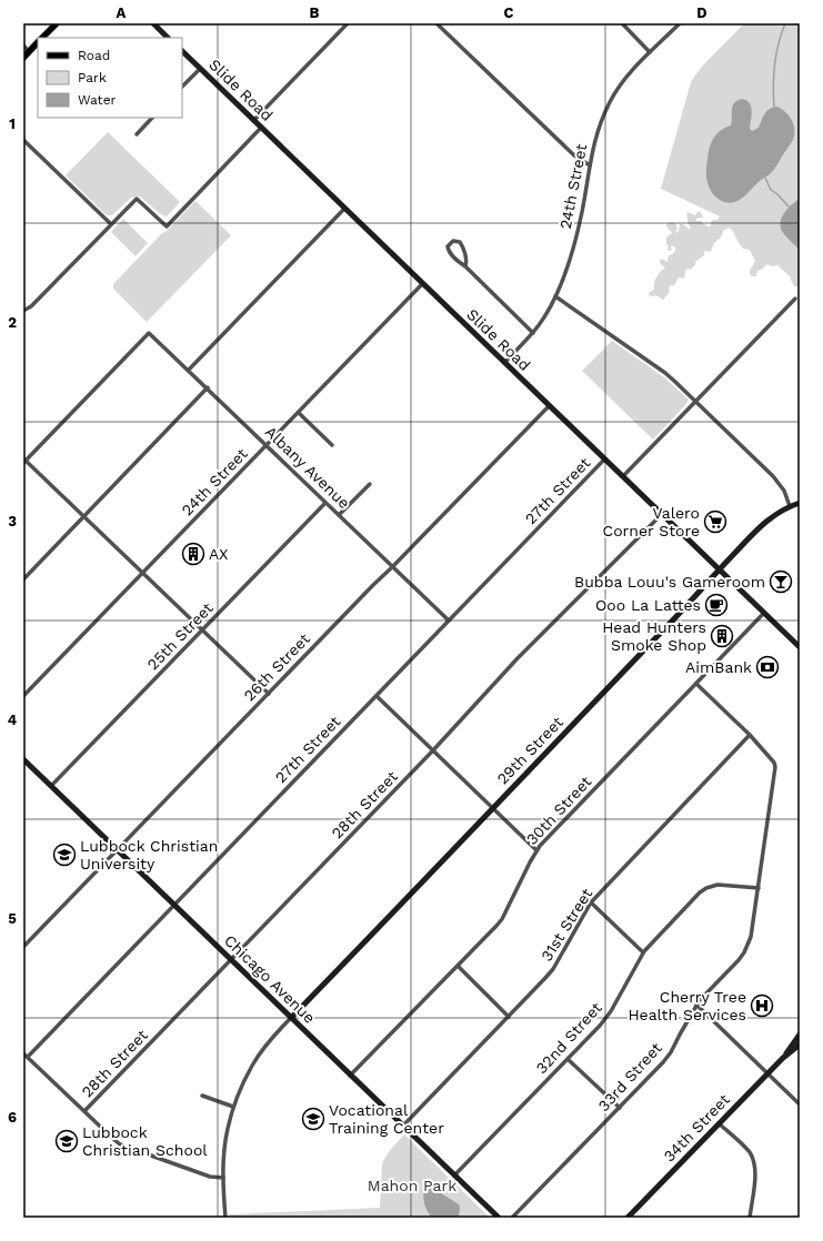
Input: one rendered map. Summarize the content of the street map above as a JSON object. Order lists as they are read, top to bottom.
{
  "streets": {
    "street": [
      "Slide Road",
      "24th Street",
      "Albany Avenue",
      "27th Street",
      "25th Street",
      "26th Street",
      "29th Street",
      "28th Street",
      "30th Street",
      "31st Street",
      "Chicago Avenue",
      "32nd Street",
      "33rd Street",
      "34th Street"
    ]
  },
  "crossings": [
    ["Slide Road", "24th Street"],
    ["Slide Road", "27th Street"],
    ["Slide Road", "26th Street"],
    ["Slide Road", "29th Street"],
    ["Slide Road", "28th Street"],
    ["Slide Road", "30th Street"],
    ["24th Street", "Albany Avenue"],
    ["Albany Avenue", "27th Street"],
    ["Albany Avenue", "25th Street"],
    ["Albany Avenue", "26th Street"],
    ["27th Street", "Chicago Avenue"],
    ["25th Street", "Chicago Avenue"],
    ["26th Street", "Chicago Avenue"],
    ["29th Street", "Chicago Avenue"],
    ["28th Street", "Chicago Avenue"],
    ["30th Street", "Chicago Avenue"],
    ["30th Street", "33rd Street"],
    ["31st Street", "Chicago Avenue"],
    ["31st Street", "33rd Street"],
    ["Chicago Avenue", "32nd Street"],
    ["32nd Street", "33rd Street"]
  ],
  "parks": ["Mahon Park"],
  "places": {
    "supermarket": ["Valero Corner Store"],
    "building": ["AX", "Head Hunters Smoke Shop"],
    "bar": ["Bubba Louu's Gameroom"],
    "cafe": ["Ooo La Lattes"],
    "bank": ["AimBank"],
    "school or university": ["Lubbock Christian University", "Vocational Training Center", "Lubbock Christian School"],
    "hospital": ["Cherry Tree Health Services"]
  },
  "legend": ["Road", "Park", "Water"],
  "grid": {
    "columns": [
      "A",
      "B",
      "C",
      "D"
    ],
    "rows": [
      "1",
      "2",
      "3",
      "4",
      "5",
      "6"
    ]
  }
}
